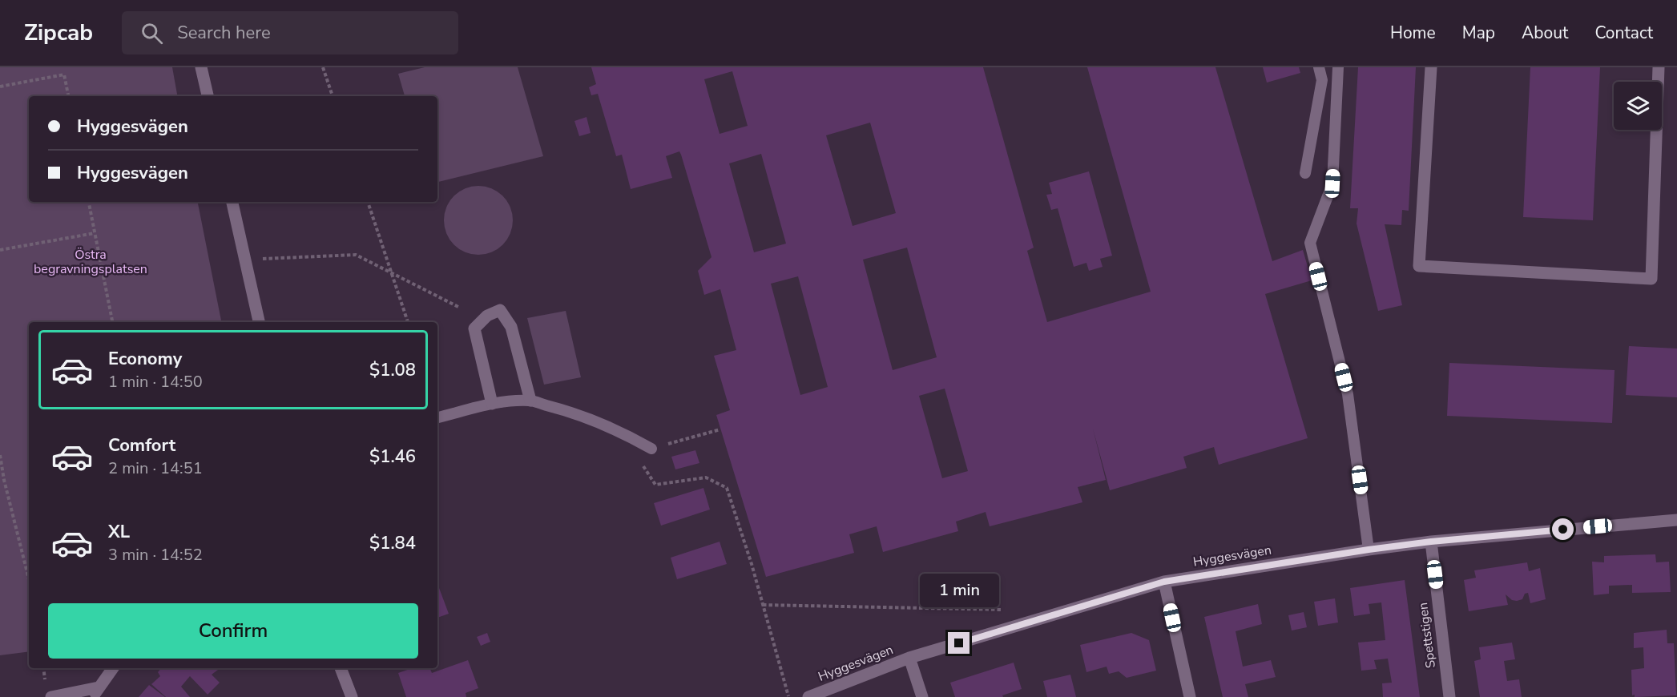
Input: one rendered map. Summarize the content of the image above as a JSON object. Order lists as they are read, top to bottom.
{
  "streets": {
    "street": ["Hyggesvägen", "Spettstigen"]
  },
  "crossings": [
    ["Hyggesvägen", "Spettstigen"]
  ],
  "parks": ["Östra begravningsplatsen"],
  "page": {
    "header": "Zipcab",
    "search": "Search here",
    "nav": [
      "Home",
      "Map",
      "About",
      "Contact"
    ],
    "banner": ["Hyggesvägen", "Hyggesvägen"],
    "list": [
      {
        "name": "Economy",
        "note": "1 min · 14:50",
        "value": "$1.08"
      },
      {
        "name": "Comfort",
        "note": "2 min · 14:51",
        "value": "$1.46"
      },
      {
        "name": "XL",
        "note": "3 min · 14:52",
        "value": "$1.84"
      }
    ],
    "bubble": "1 min",
    "buttons": "Confirm"
  }
}
